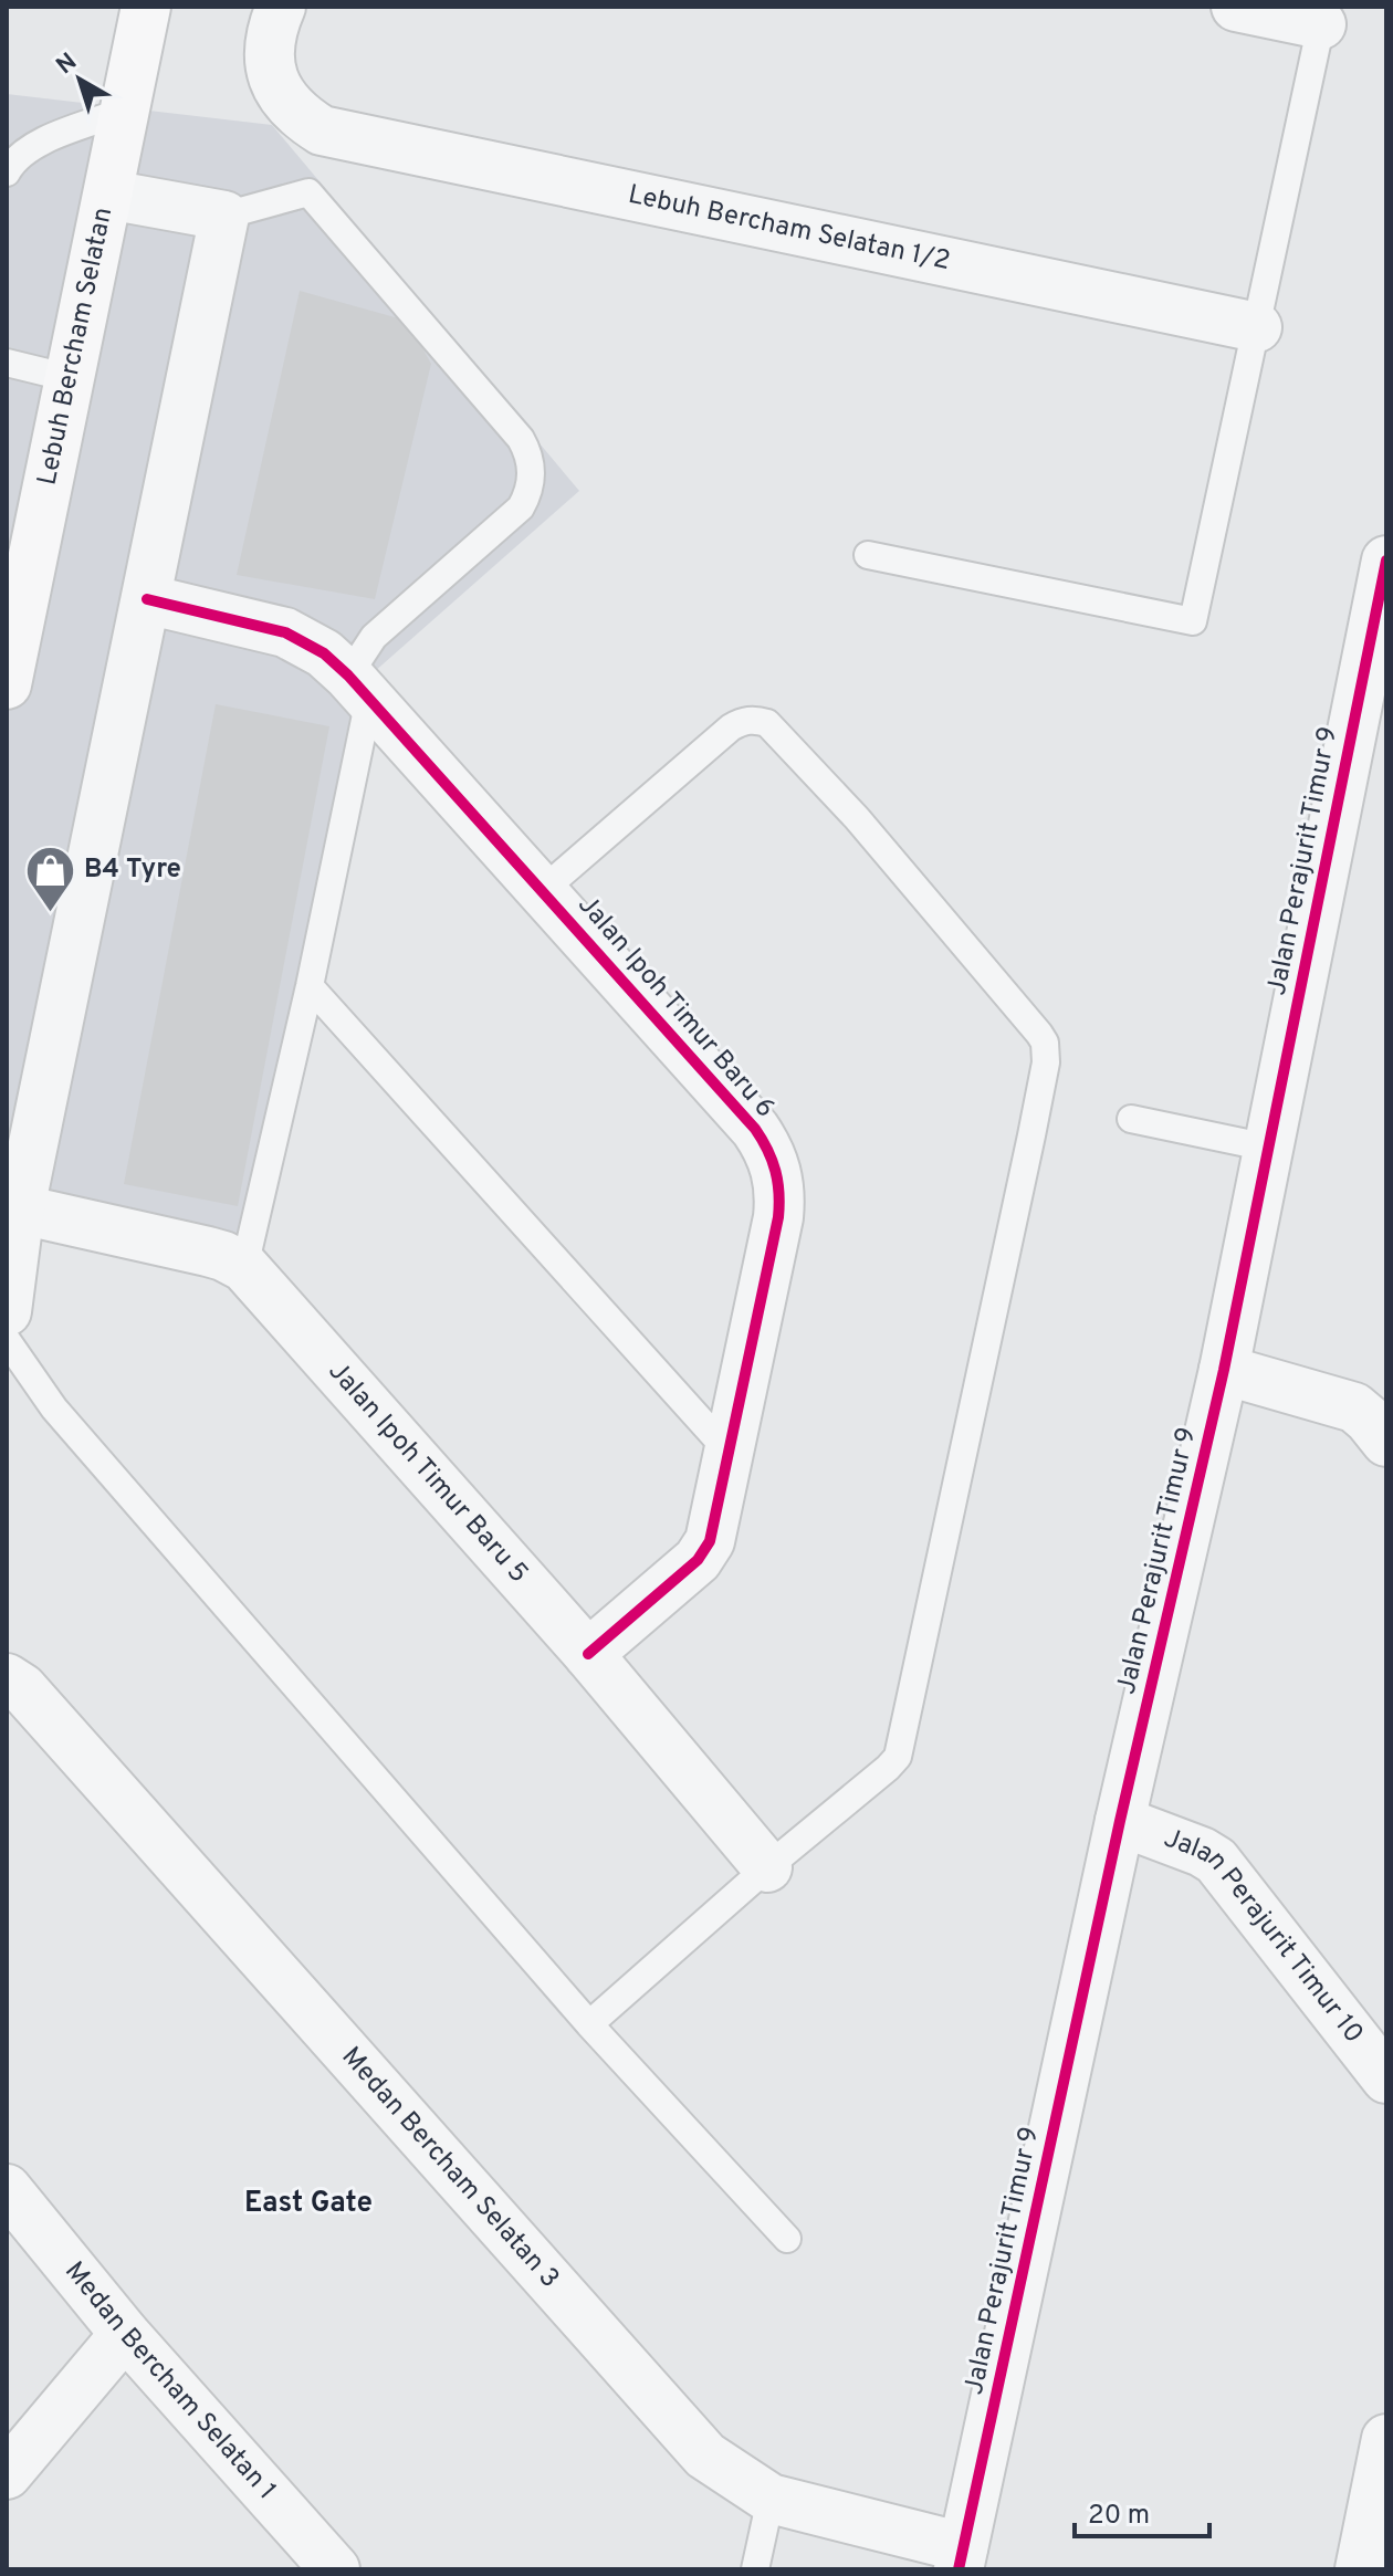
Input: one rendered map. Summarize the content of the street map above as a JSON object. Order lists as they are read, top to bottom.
{
  "streets": {
    "street": [
      "Lebuh Bercham Selatan 1/2",
      "Lebuh Bercham Selatan",
      "Jalan Perajurit Timur 9",
      "Jalan Ipoh Timur Baru 6",
      "Jalan Ipoh Timur Baru 5",
      "Jalan Perajurit Timur 10",
      "Medan Bercham Selatan 3",
      "Medan Bercham Selatan 1"
    ]
  },
  "crossings": [
    ["Jalan Perajurit Timur 9", "Jalan Perajurit Timur 10"],
    ["Jalan Perajurit Timur 9", "Medan Bercham Selatan 3"],
    ["Jalan Ipoh Timur Baru 6", "Jalan Ipoh Timur Baru 5"]
  ],
  "districts": ["East Gate"],
  "places": {
    "shop": ["B4 Tyre"]
  },
  "scale_bar": "20 m",
  "north": "top left"
}
